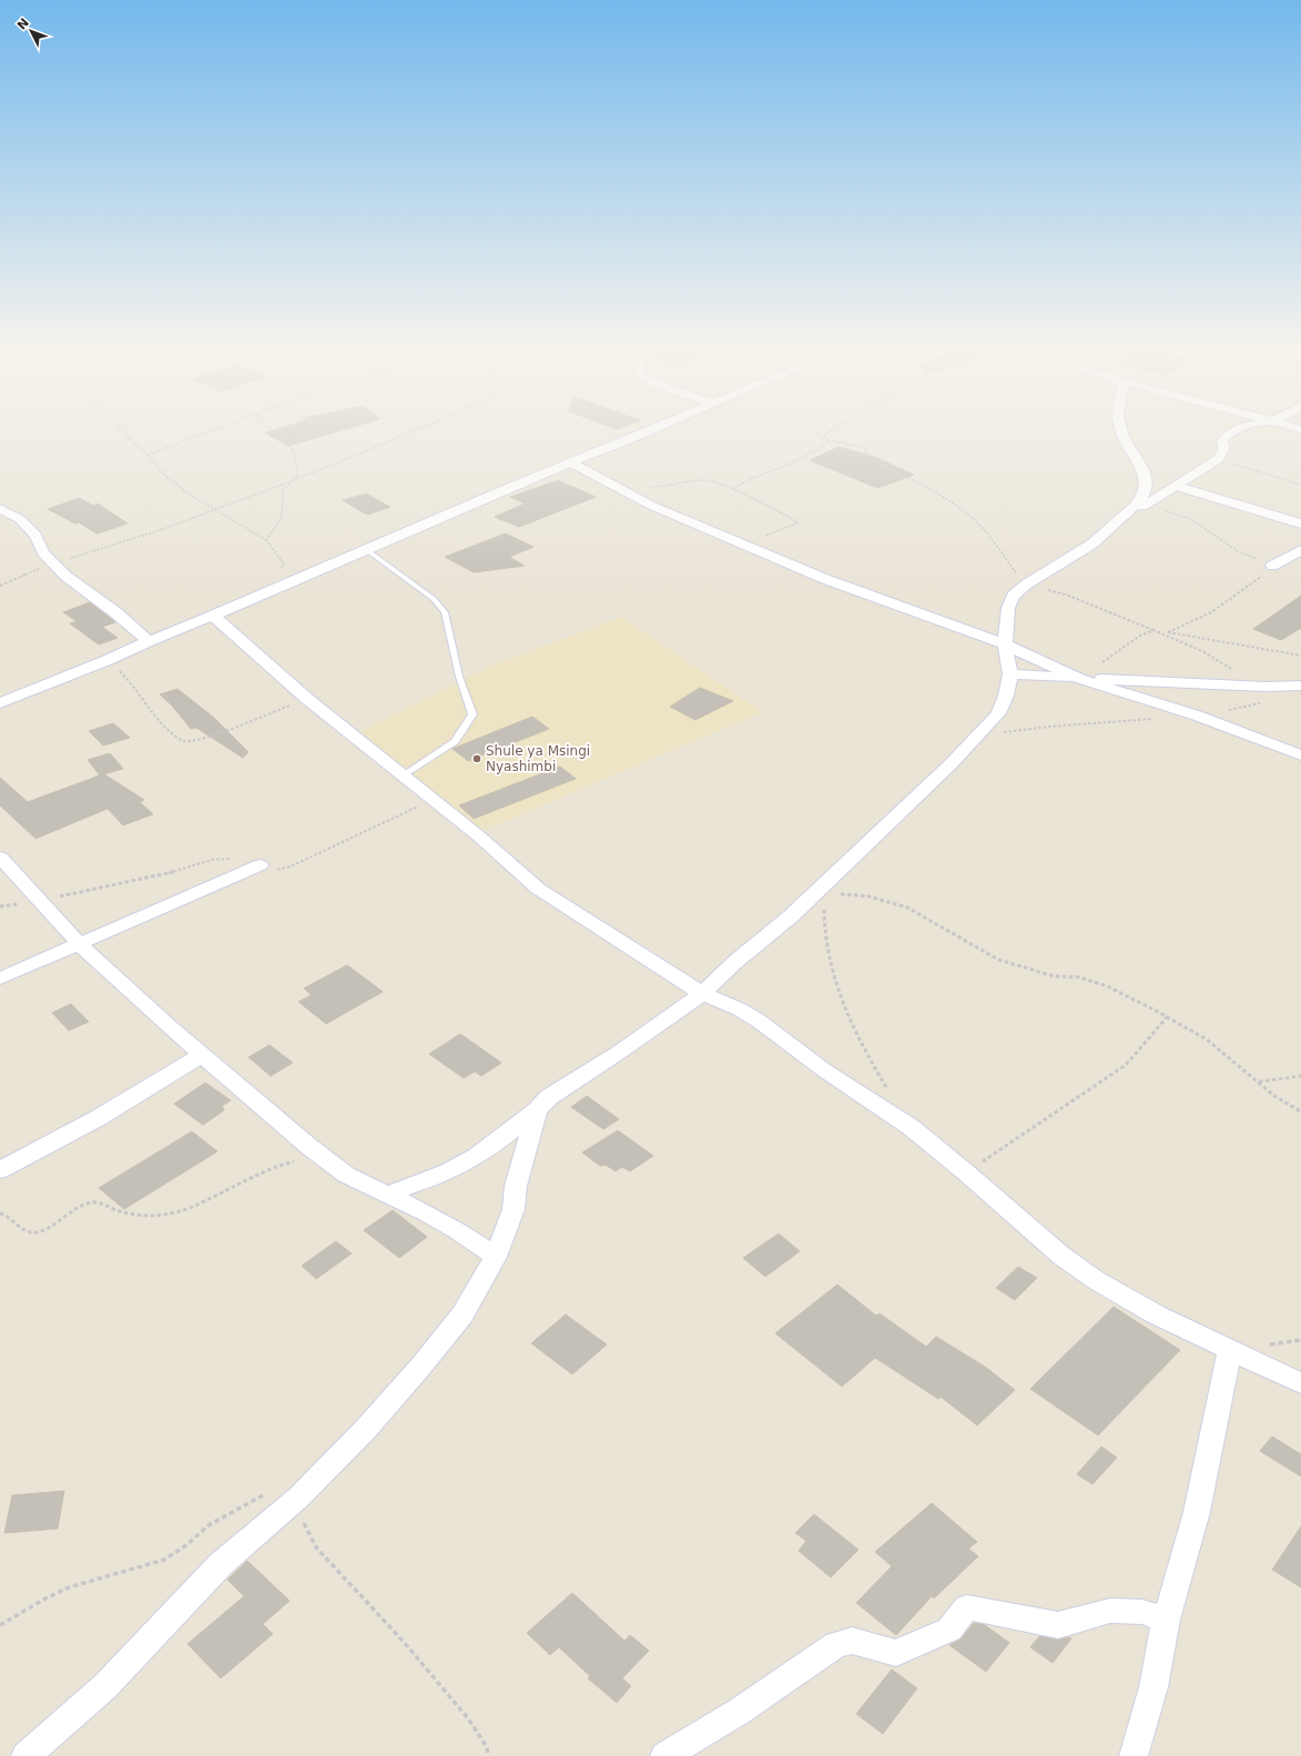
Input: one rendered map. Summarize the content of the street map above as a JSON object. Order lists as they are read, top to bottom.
{
  "places": ["Shule ya Msingi Nyashimbi"],
  "north": "top left"
}
